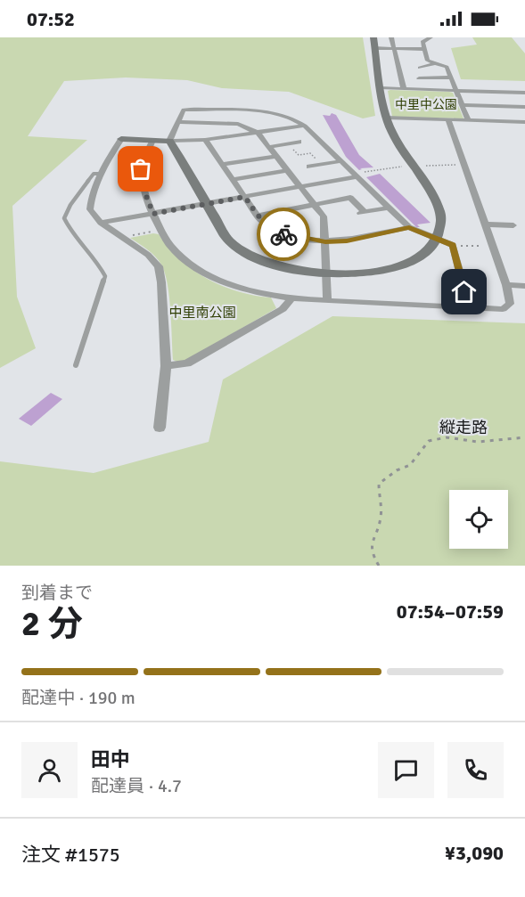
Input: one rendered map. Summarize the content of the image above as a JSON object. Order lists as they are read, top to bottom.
{
  "streets": {
    "path": ["縦走路"]
  },
  "parks": ["中里中公園", "中里南公園"],
  "page": {
    "status": "07:52",
    "heading": ["2 分", "到着まで", "07:54–07:59"],
    "panel": [
      "田中",
      "配達員 · 4.7",
      "注文 #1575",
      "¥3,090"
    ],
    "bar": "配達中 · 190 m"
  }
}
